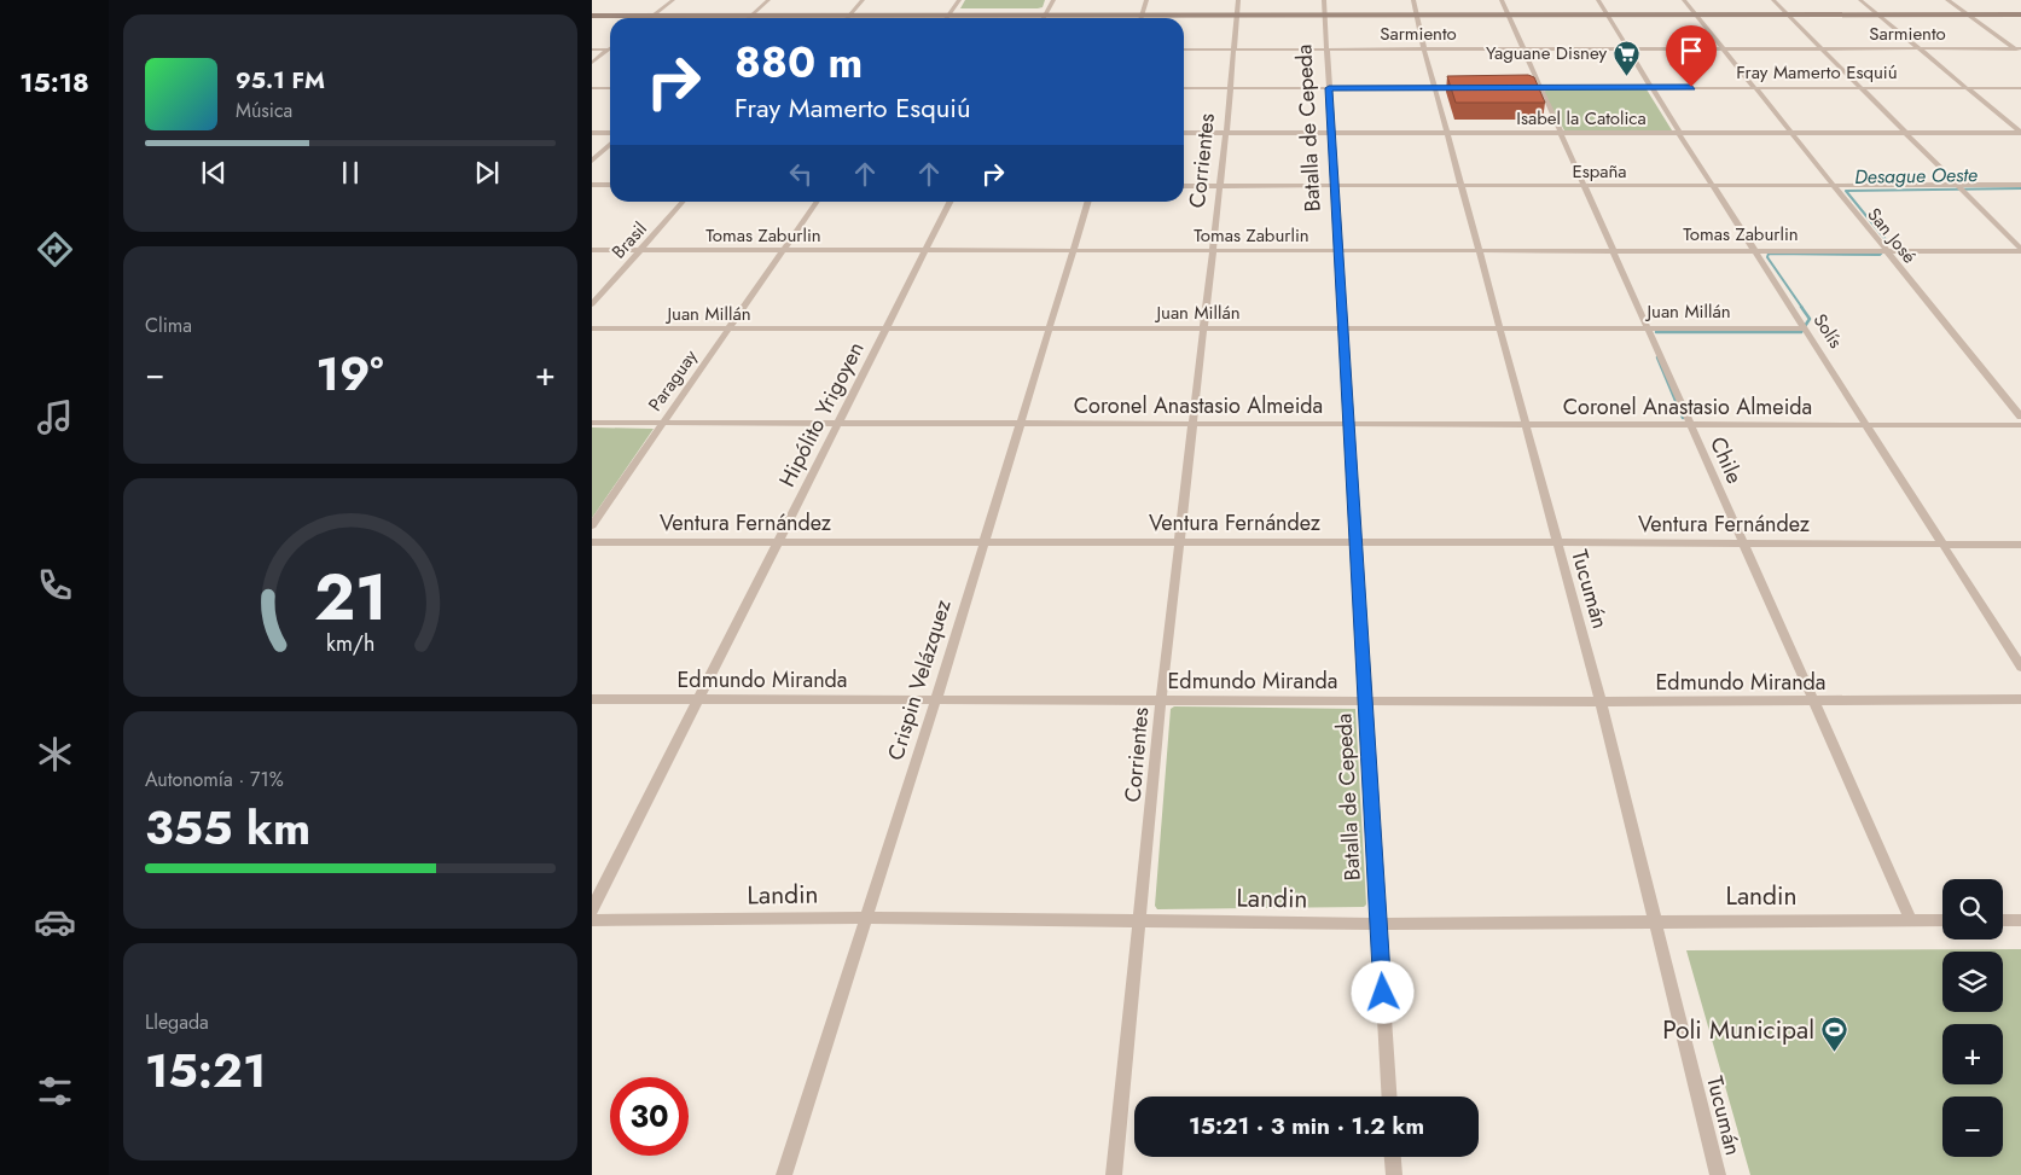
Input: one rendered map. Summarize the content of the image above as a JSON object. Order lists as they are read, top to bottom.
{
  "streets": {
    "street": [
      "Sarmiento",
      "Fray Mamerto Esquiú",
      "Isabel la Catolica",
      "Batalla de Cepeda",
      "Corrientes",
      "España",
      "Tomas Zaburlin",
      "San José",
      "Brasil",
      "Juan Millán",
      "Solís",
      "Paraguay",
      "Coronel Anastasio Almeida",
      "Hipólito Yrigoyen",
      "Chile",
      "Ventura Fernández",
      "Tucumán",
      "Edmundo Miranda",
      "Crispin Velázquez",
      "Landin"
    ]
  },
  "crossings": [
    ["Sarmiento", "Batalla de Cepeda"],
    ["Sarmiento", "Corrientes"],
    ["Sarmiento", "San José"],
    ["Sarmiento", "Solís"],
    ["Sarmiento", "Chile"],
    ["Sarmiento", "Tucumán"],
    ["Fray Mamerto Esquiú", "San José"],
    ["Fray Mamerto Esquiú", "Solís"],
    ["Fray Mamerto Esquiú", "Chile"],
    ["Isabel la Catolica", "Batalla de Cepeda"],
    ["Isabel la Catolica", "Corrientes"],
    ["Isabel la Catolica", "San José"],
    ["Isabel la Catolica", "Solís"],
    ["Isabel la Catolica", "Chile"],
    ["Isabel la Catolica", "Tucumán"],
    ["Batalla de Cepeda", "España"],
    ["Batalla de Cepeda", "Tomas Zaburlin"],
    ["Batalla de Cepeda", "Juan Millán"],
    ["Batalla de Cepeda", "Coronel Anastasio Almeida"],
    ["Batalla de Cepeda", "Ventura Fernández"],
    ["Batalla de Cepeda", "Edmundo Miranda"],
    ["Batalla de Cepeda", "Landin"],
    ["Corrientes", "España"],
    ["Corrientes", "Tomas Zaburlin"],
    ["Corrientes", "Juan Millán"],
    ["Corrientes", "Coronel Anastasio Almeida"],
    ["Corrientes", "Ventura Fernández"],
    ["Corrientes", "Edmundo Miranda"],
    ["Corrientes", "Landin"],
    ["España", "San José"],
    ["España", "Solís"],
    ["España", "Chile"],
    ["España", "Tucumán"],
    ["Tomas Zaburlin", "San José"],
    ["Tomas Zaburlin", "Brasil"],
    ["Tomas Zaburlin", "Solís"],
    ["Tomas Zaburlin", "Paraguay"],
    ["Tomas Zaburlin", "Hipólito Yrigoyen"],
    ["Tomas Zaburlin", "Chile"],
    ["Tomas Zaburlin", "Tucumán"],
    ["Tomas Zaburlin", "Crispin Velázquez"],
    ["Juan Millán", "Solís"],
    ["Juan Millán", "Paraguay"],
    ["Juan Millán", "Hipólito Yrigoyen"],
    ["Juan Millán", "Chile"],
    ["Juan Millán", "Tucumán"],
    ["Juan Millán", "Crispin Velázquez"],
    ["Solís", "Coronel Anastasio Almeida"],
    ["Solís", "Ventura Fernández"],
    ["Paraguay", "Coronel Anastasio Almeida"],
    ["Coronel Anastasio Almeida", "Hipólito Yrigoyen"],
    ["Coronel Anastasio Almeida", "Chile"],
    ["Coronel Anastasio Almeida", "Tucumán"],
    ["Coronel Anastasio Almeida", "Crispin Velázquez"],
    ["Hipólito Yrigoyen", "Ventura Fernández"],
    ["Hipólito Yrigoyen", "Edmundo Miranda"],
    ["Chile", "Ventura Fernández"],
    ["Chile", "Edmundo Miranda"],
    ["Chile", "Landin"],
    ["Ventura Fernández", "Tucumán"],
    ["Ventura Fernández", "Crispin Velázquez"],
    ["Tucumán", "Edmundo Miranda"],
    ["Tucumán", "Landin"],
    ["Edmundo Miranda", "Crispin Velázquez"],
    ["Crispin Velázquez", "Landin"]
  ],
  "water": ["Desague Oeste"],
  "places": {
    "supermarket": ["Yaguane Disney"],
    "sports": ["Poli Municipal"]
  },
  "page": {
    "tabs": "15:18",
    "turn": ["880 m", "Fray Mamerto Esquiú"],
    "song": ["95.1 FM", "Música"],
    "tile": [
      "Clima",
      ["Autonomía · 71%", "355 km"],
      ["Llegada", "15:21"]
    ],
    "heat": ["−", "19°", "+"],
    "map_buttons": ["+", "−"],
    "limit": "30",
    "trip": "15:21 · 3 min · 1.2 km",
    "gauge": ["21", "km/h"]
  }
}
